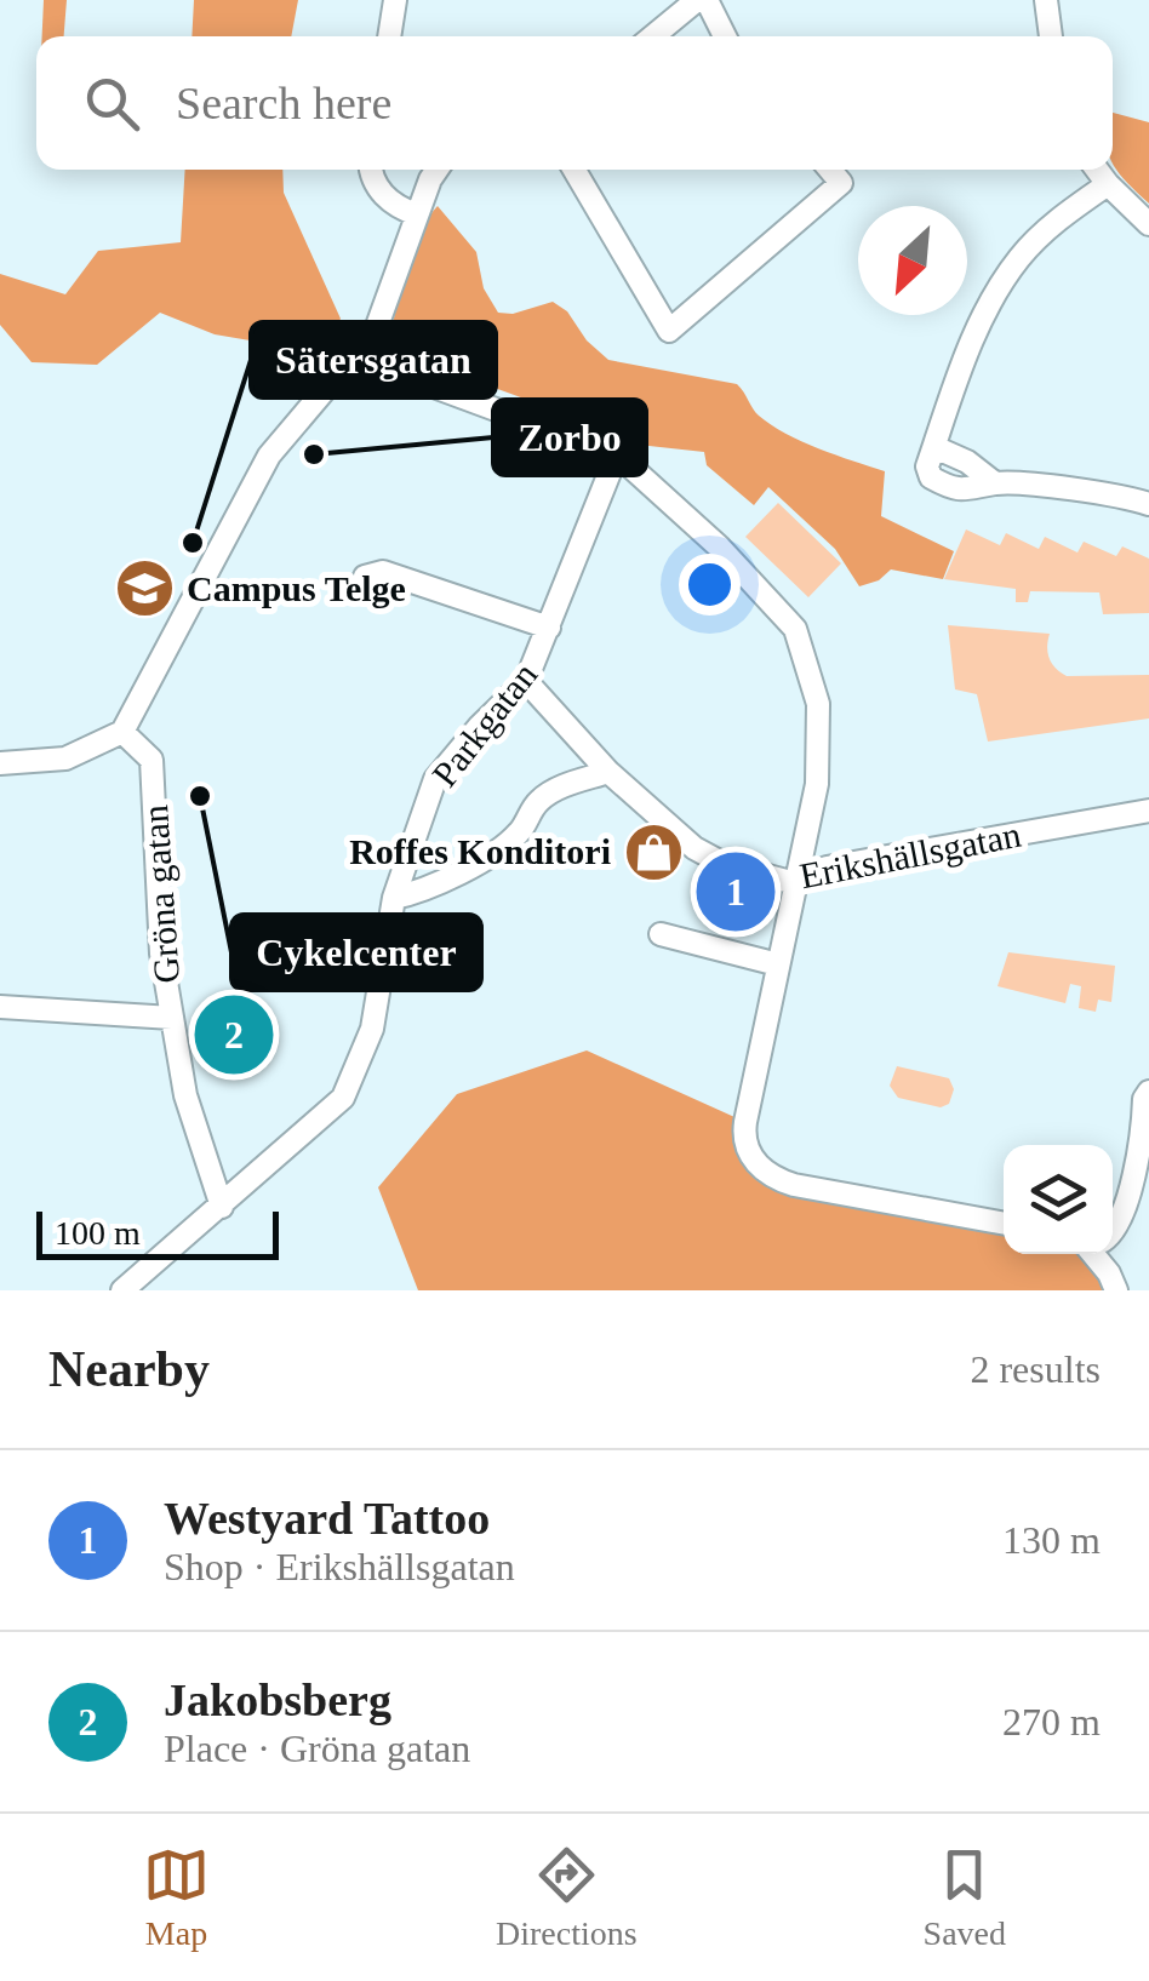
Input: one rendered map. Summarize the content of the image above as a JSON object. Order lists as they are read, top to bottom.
{
  "streets": {
    "street": ["Parkgatan", "Erikshällsgatan", "Gröna gatan"]
  },
  "crossings": [
    ["Parkgatan", "Erikshällsgatan"],
    ["Parkgatan", "Gröna gatan"]
  ],
  "places": {
    "other": ["Zorbo", "Sätersgatan", "Cykelcenter"],
    "school or university": ["Campus Telge"],
    "shop": ["Roffes Konditori"]
  },
  "scale_bar": "100 m",
  "north": "bottom left",
  "page": {
    "search": "Search here",
    "pins": ["1", "2"],
    "scale": "100 m",
    "heading": ["Nearby", "2 results"],
    "list": [
      {
        "mark": "1",
        "name": "Westyard Tattoo",
        "note": "Shop · Erikshällsgatan",
        "value": "130 m"
      },
      {
        "mark": "2",
        "name": "Jakobsberg",
        "note": "Place · Gröna gatan",
        "value": "270 m"
      }
    ],
    "nav": ["Map", "Directions", "Saved"]
  }
}
